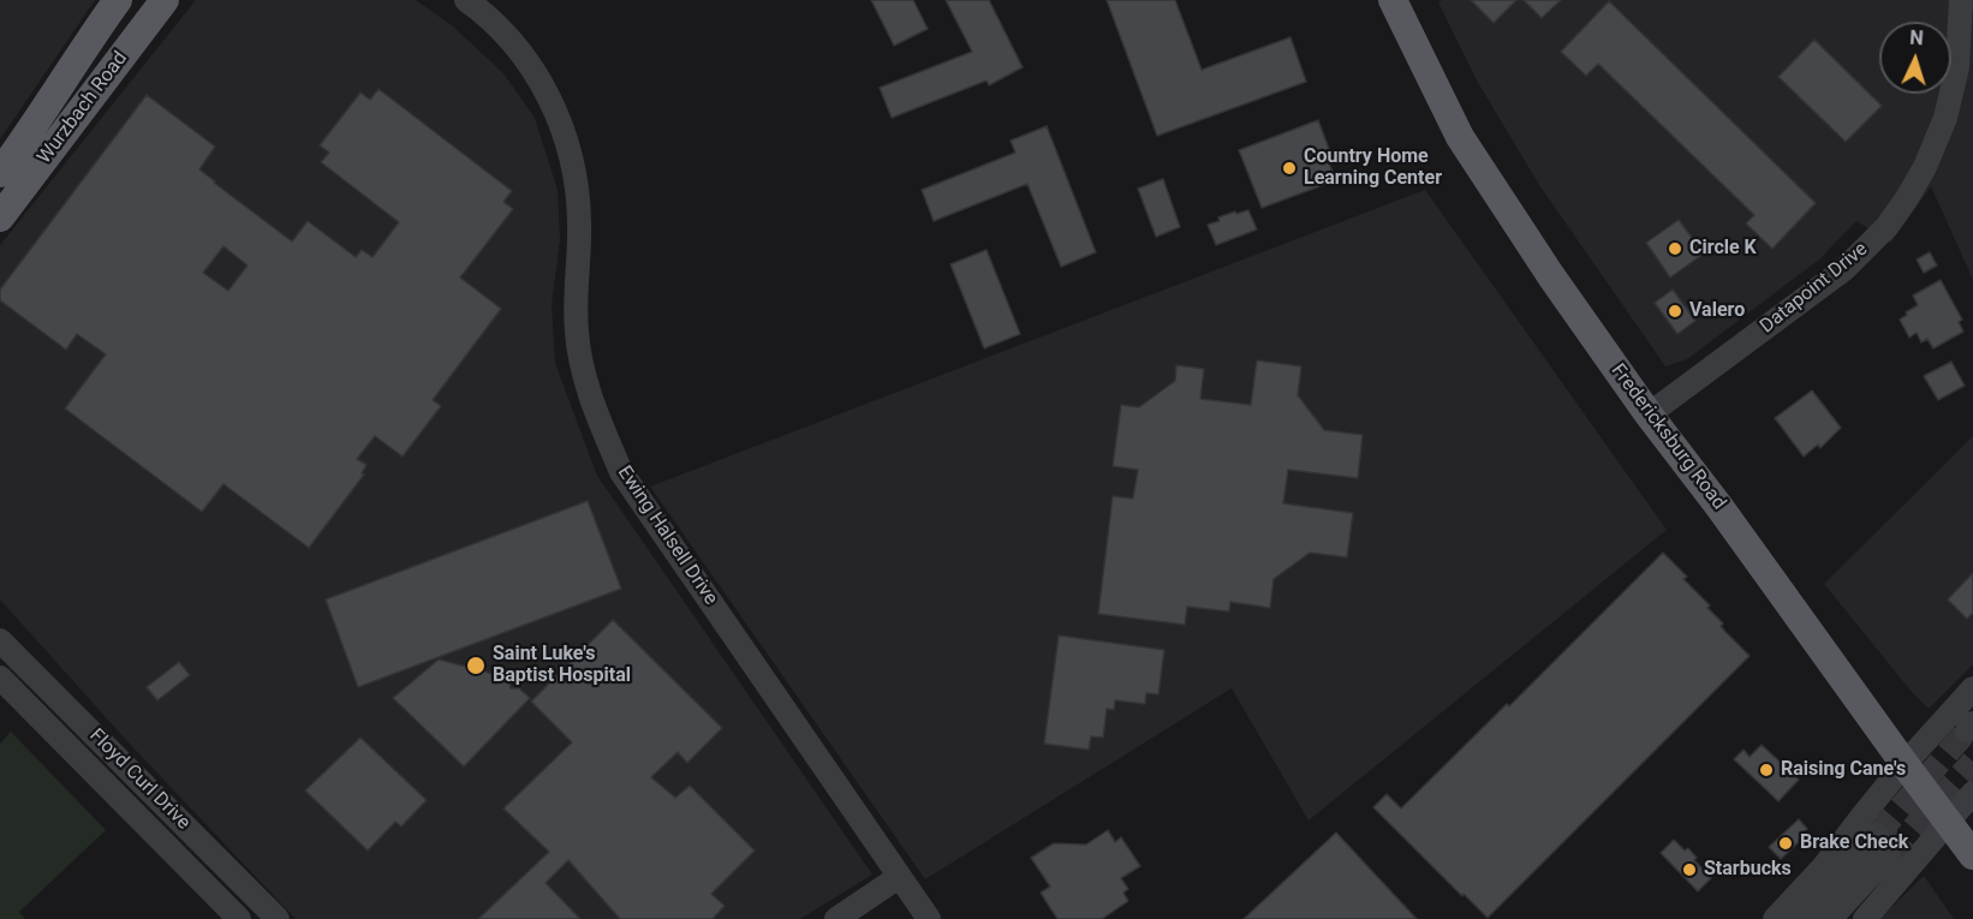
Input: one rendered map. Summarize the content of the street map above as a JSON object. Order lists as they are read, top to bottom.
{
  "streets": {
    "main road": ["Wurzbach Road", "Fredericksburg Road"],
    "street": ["Datapoint Drive", "Ewing Halsell Drive", "Floyd Curl Drive"]
  },
  "crossings": [
    ["Datapoint Drive", "Fredericksburg Road"]
  ],
  "places": [
    "Country Home Learning Center",
    "Circle K",
    "Valero",
    "Saint Luke's Baptist Hospital",
    "Raising Cane's",
    "Brake Check",
    "Starbucks"
  ],
  "north": "top"
}
